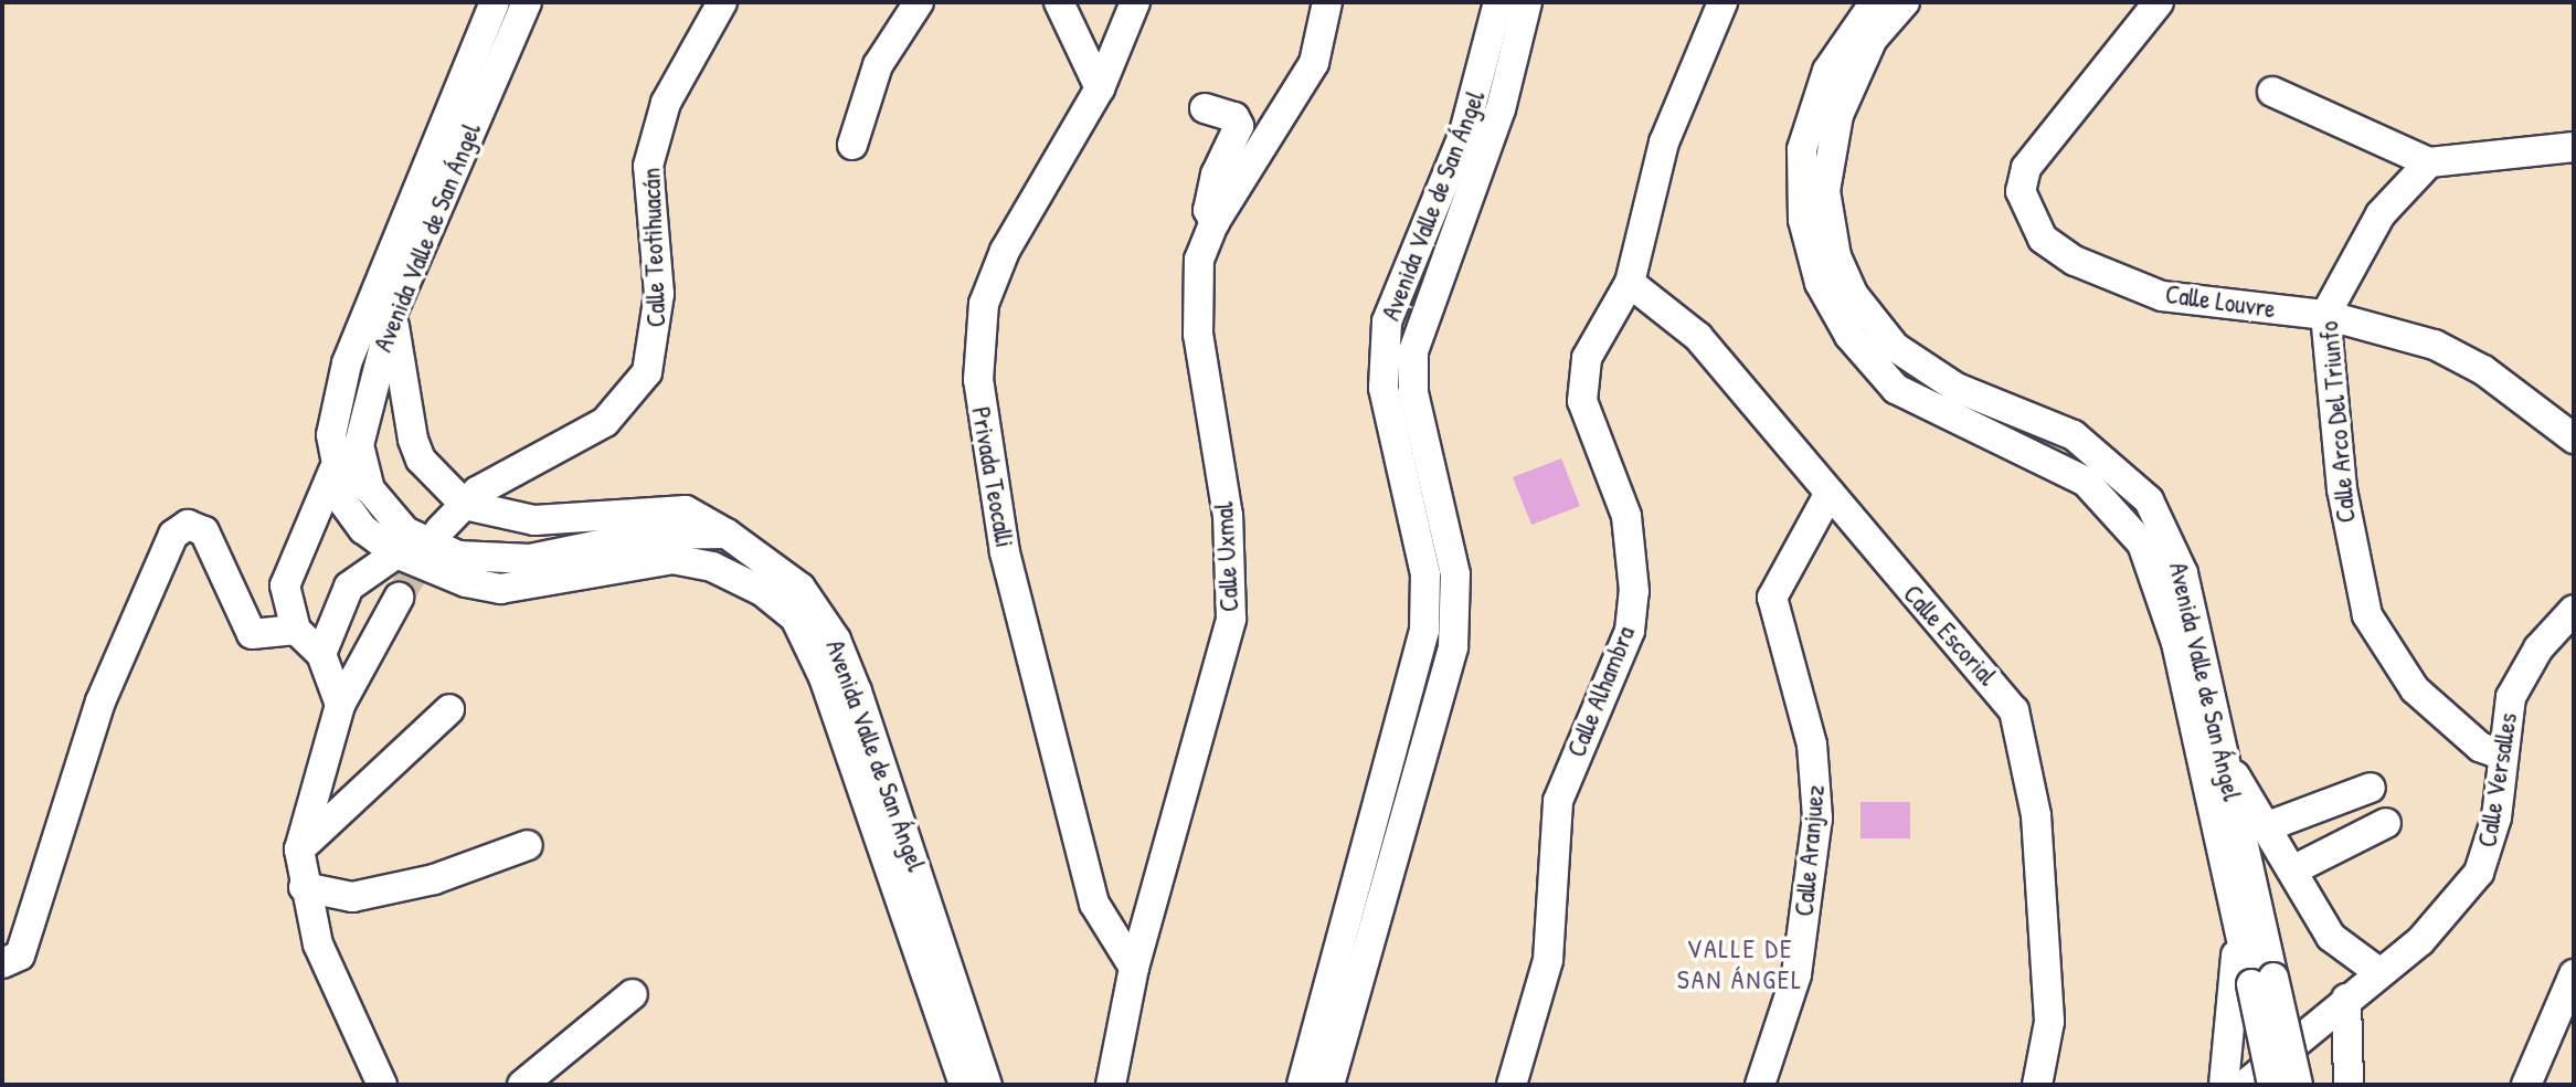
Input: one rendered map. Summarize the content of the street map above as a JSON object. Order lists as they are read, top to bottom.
{
  "streets": {
    "street": [
      "Avenida Valle de San Ángel",
      "Calle Teotihuacán",
      "Calle Louvre",
      "Calle Arco Del Triunfo",
      "Privada Teocalli",
      "Calle Uxmal",
      "Calle Escorial",
      "Calle Alhambra",
      "Calle Versalles",
      "Calle Aranjuez"
    ]
  },
  "crossings": [
    ["Calle Louvre", "Calle Arco Del Triunfo"],
    ["Calle Arco Del Triunfo", "Calle Versalles"],
    ["Privada Teocalli", "Calle Uxmal"],
    ["Calle Escorial", "Calle Alhambra"],
    ["Calle Escorial", "Calle Aranjuez"]
  ],
  "districts": ["VALLE DE SAN ÁNGEL"]
}
